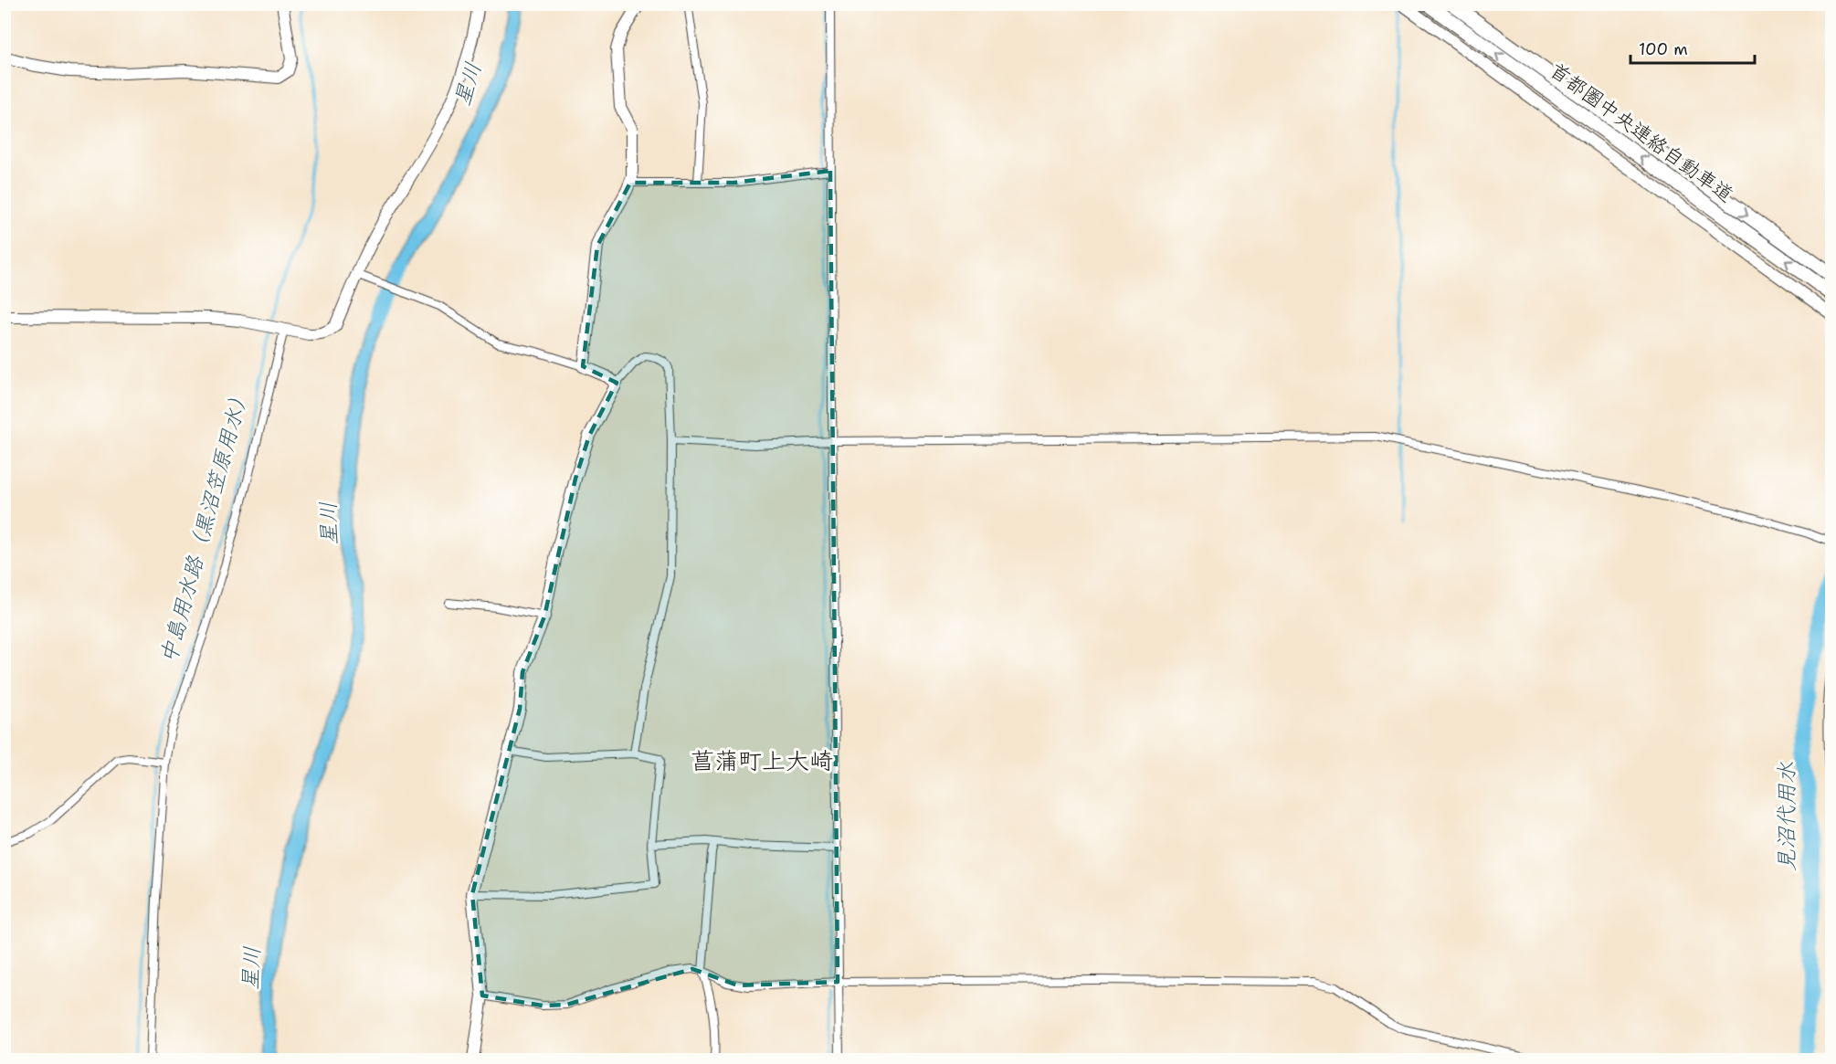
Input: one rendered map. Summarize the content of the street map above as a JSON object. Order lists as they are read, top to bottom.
{
  "streets": {
    "highway": ["首都圏中央連絡自動車道"]
  },
  "districts": ["菖蒲町上大崎"],
  "water": ["星川", "中島用水路（黒沼笠原用水）", "見沼代用水"],
  "scale_bar": "100 m"
}
